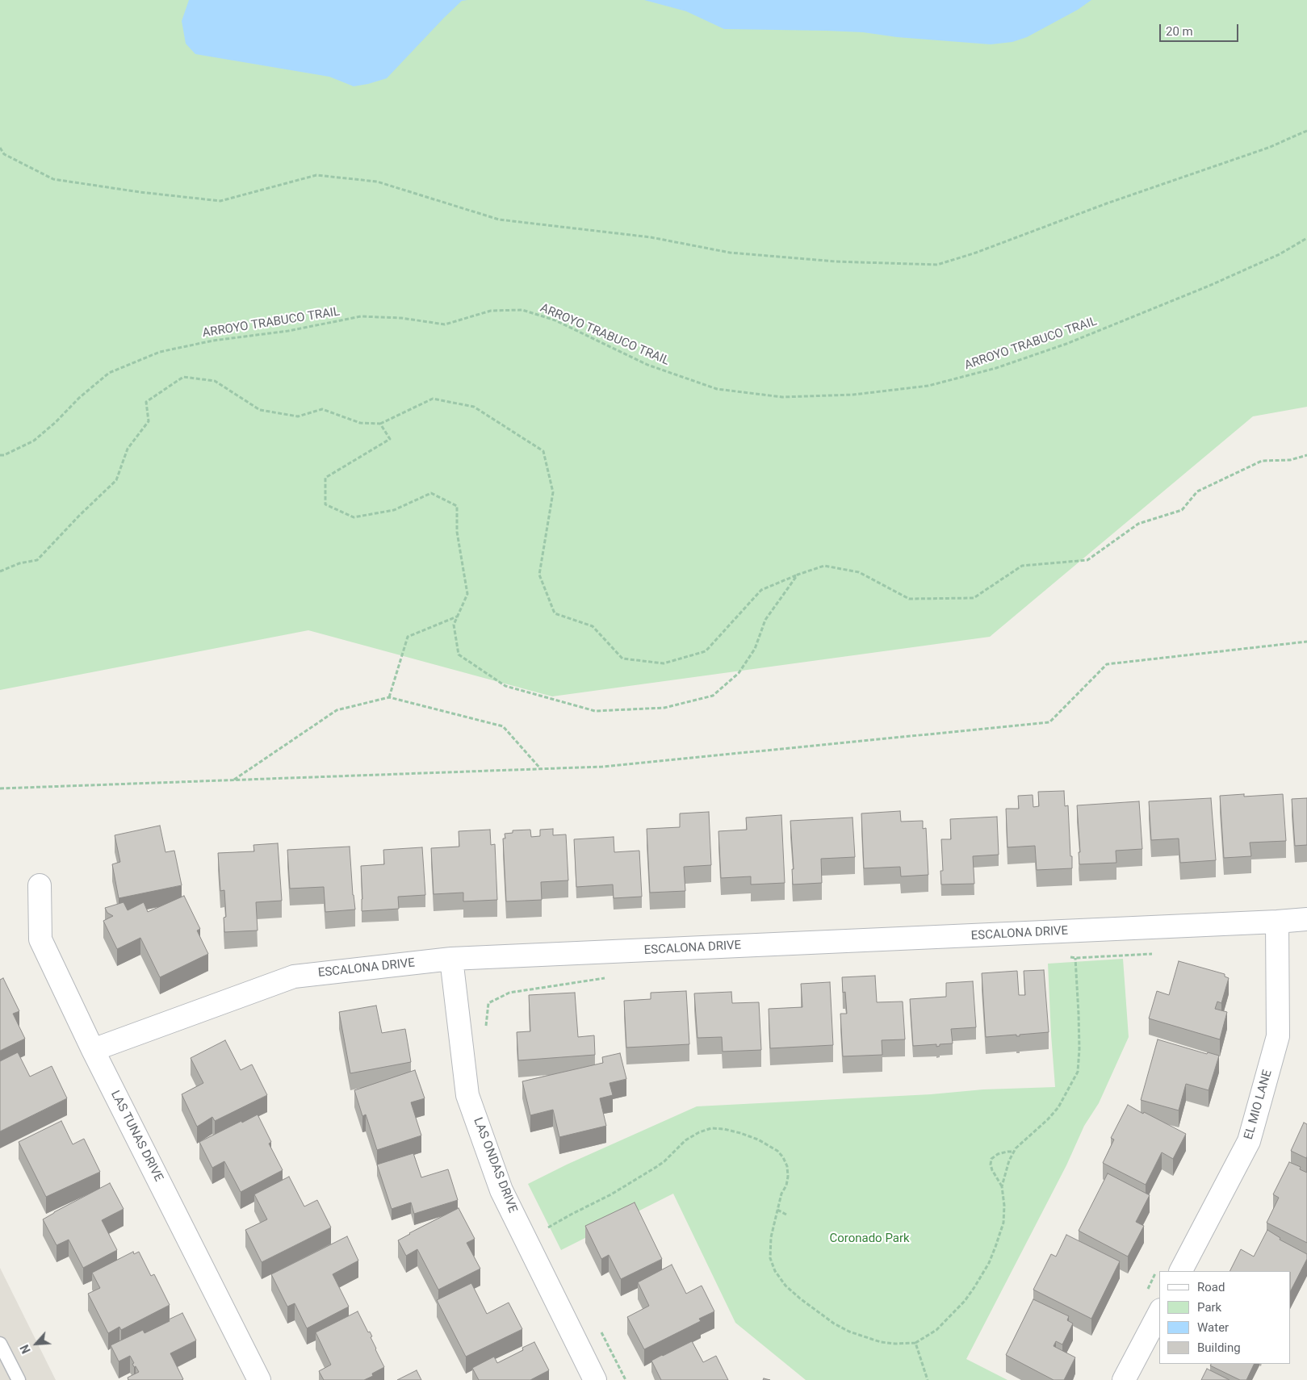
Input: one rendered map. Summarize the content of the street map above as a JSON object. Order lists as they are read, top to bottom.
{
  "streets": {
    "street": [
      "ESCALONA DRIVE",
      "EL MIO LANE",
      "LAS TUNAS DRIVE",
      "LAS ONDAS DRIVE"
    ],
    "path": ["ARROYO TRABUCO TRAIL"]
  },
  "crossings": [
    ["ESCALONA DRIVE", "EL MIO LANE"],
    ["ESCALONA DRIVE", "LAS TUNAS DRIVE"],
    ["ESCALONA DRIVE", "LAS ONDAS DRIVE"]
  ],
  "parks": ["Coronado Park"],
  "legend": [
    "Road",
    "Park",
    "Water",
    "Building"
  ],
  "scale_bar": "20 m",
  "north": "bottom left"
}
